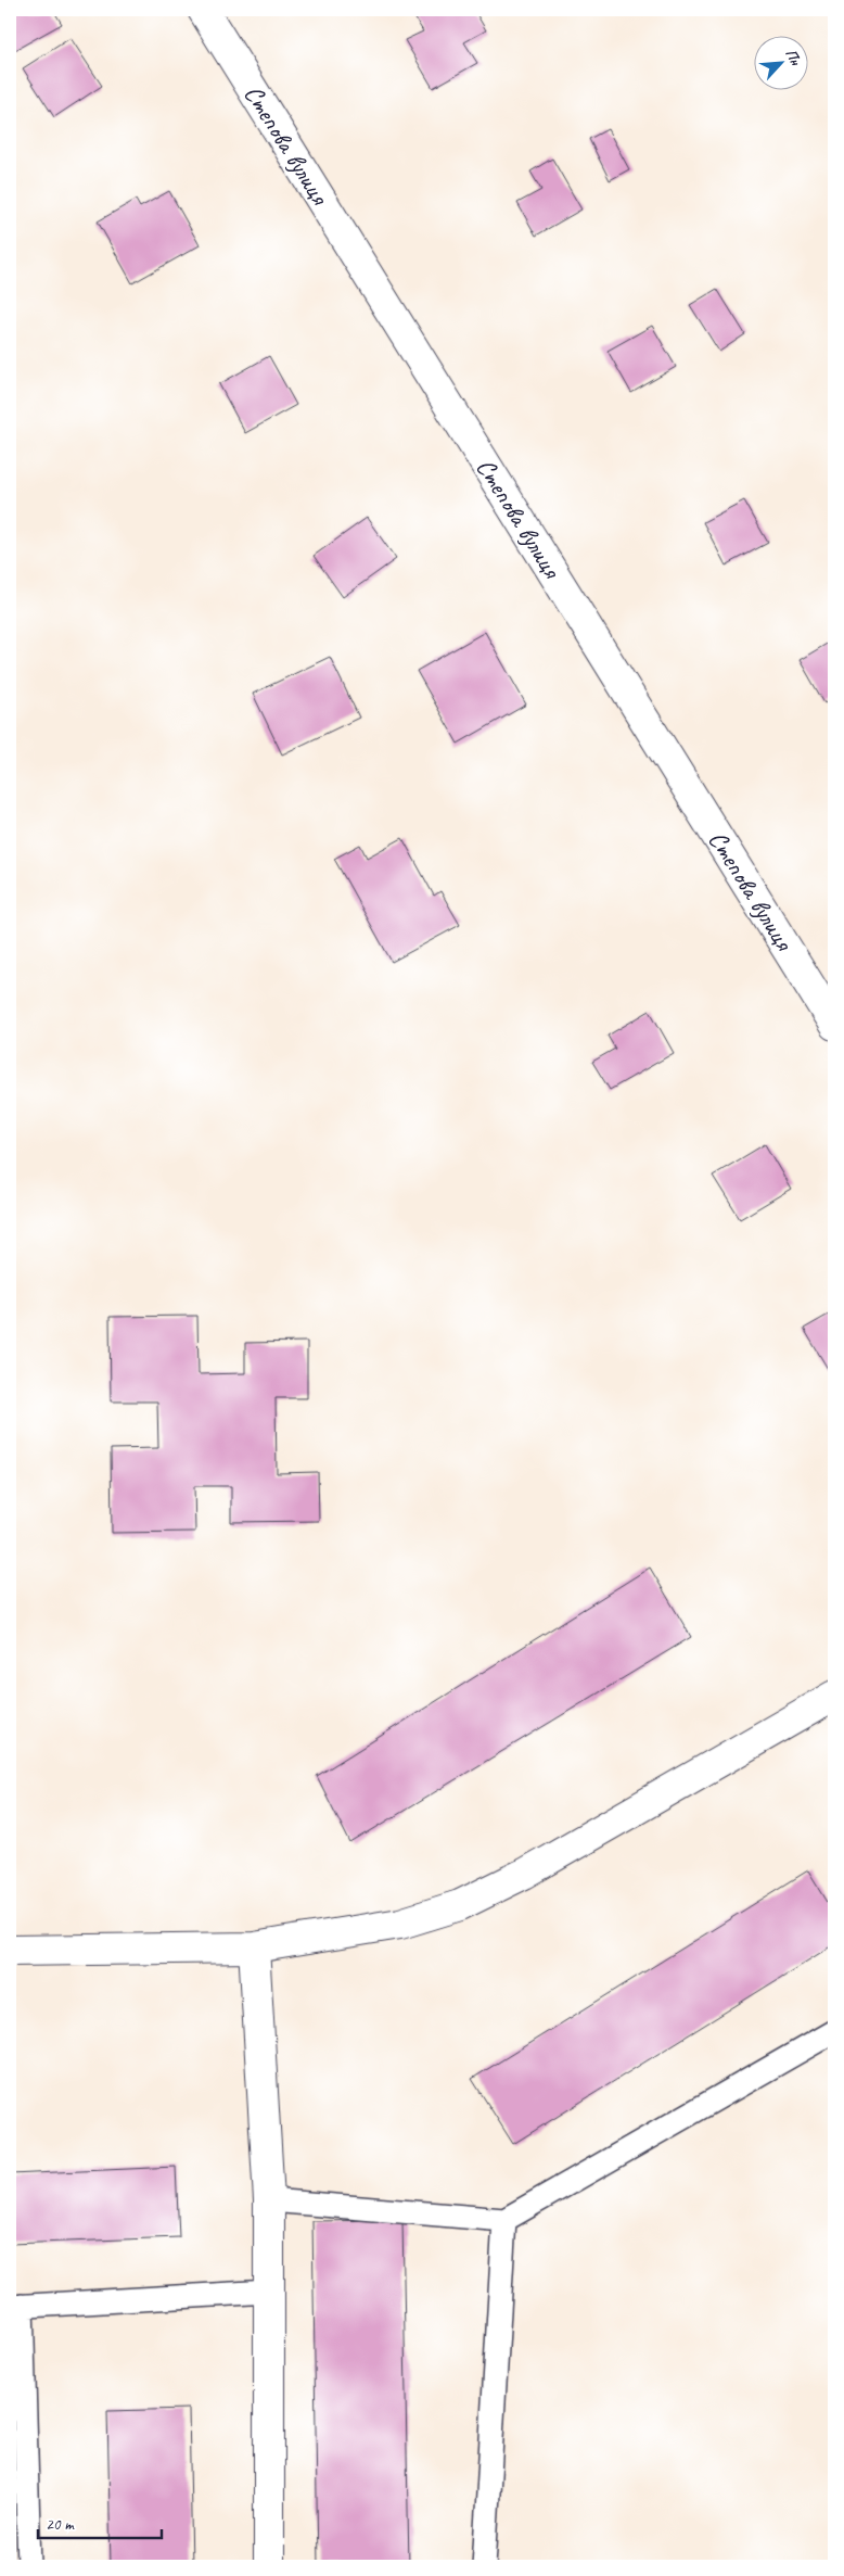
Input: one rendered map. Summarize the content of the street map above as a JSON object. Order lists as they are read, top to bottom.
{
  "streets": {
    "street": ["Степова вулиця"]
  },
  "scale_bar": "20 m",
  "north": "top right"
}
